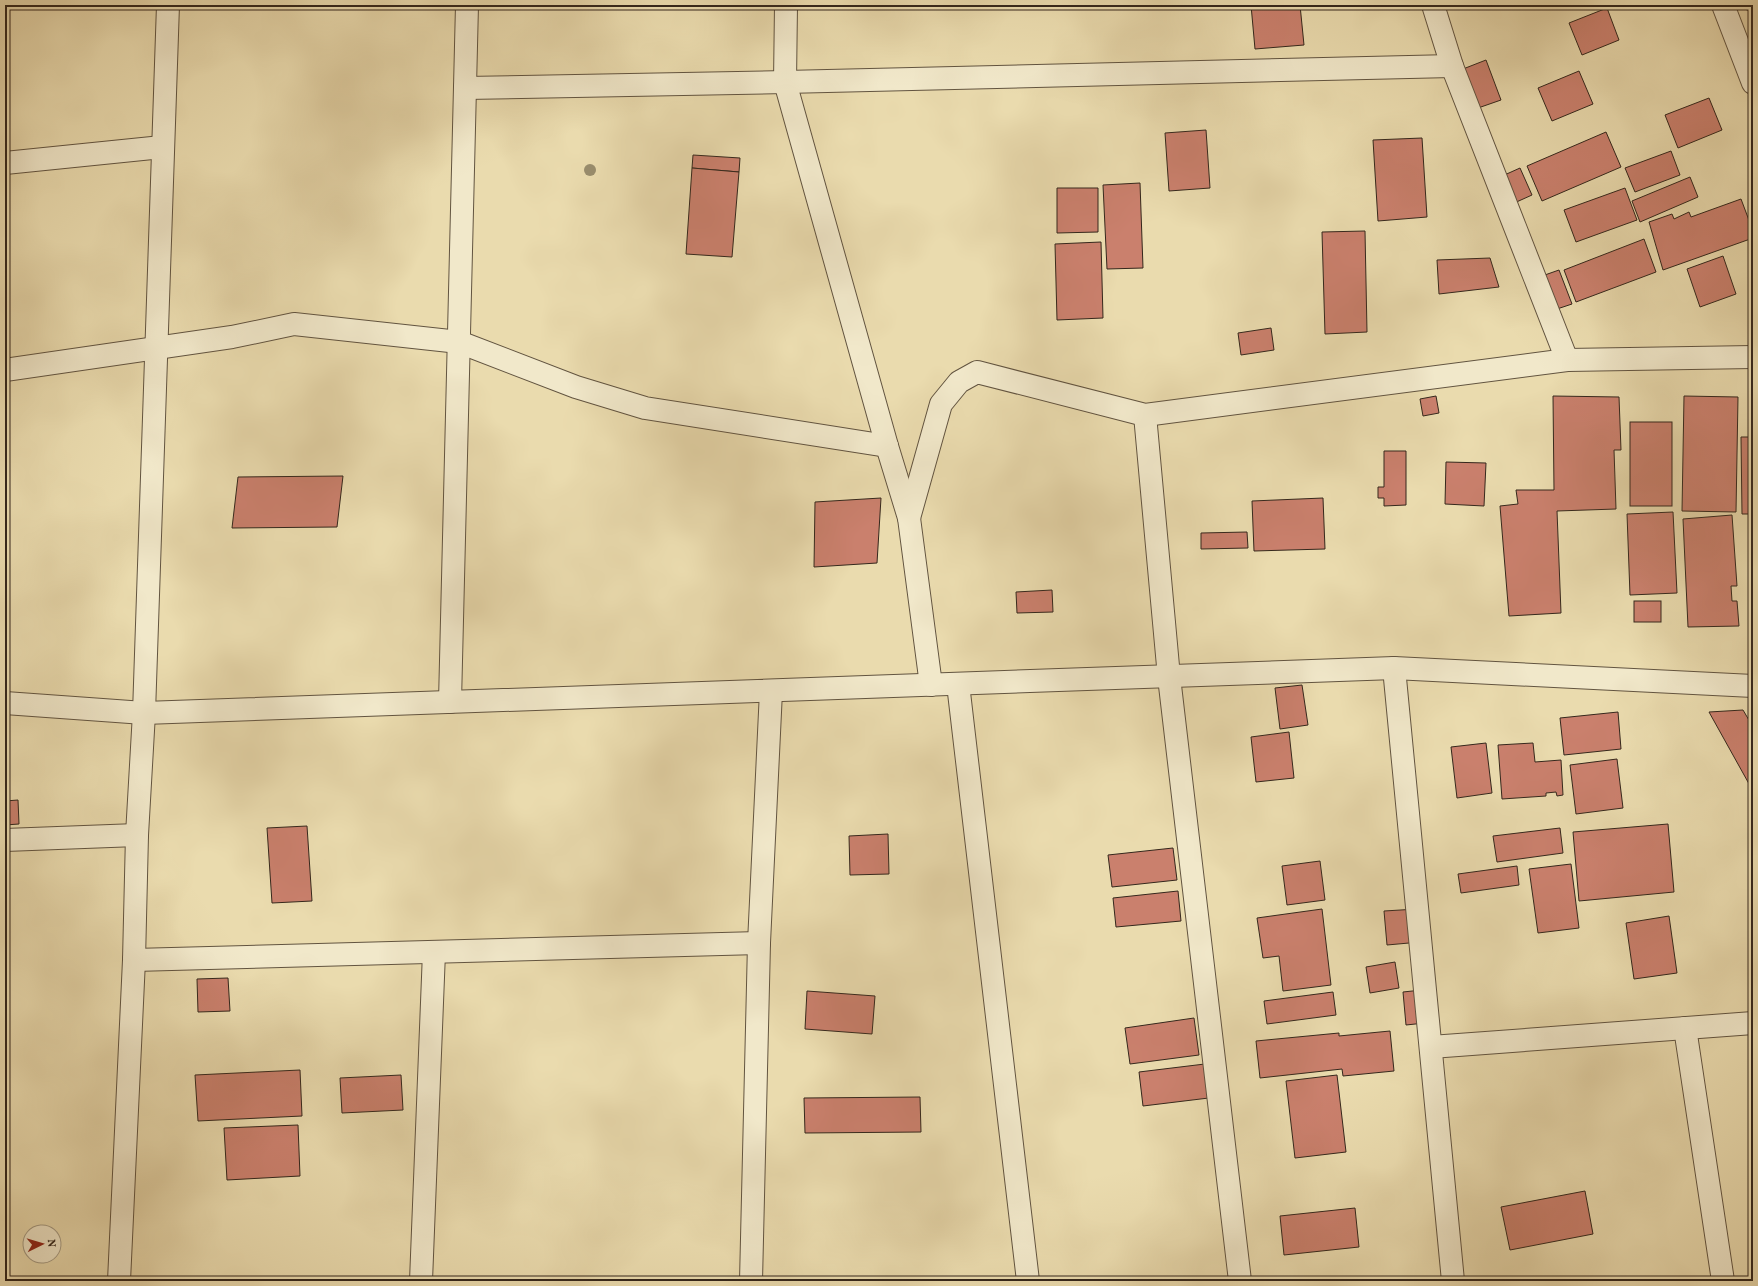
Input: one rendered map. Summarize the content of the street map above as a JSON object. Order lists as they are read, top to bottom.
{
  "north": "right"
}
